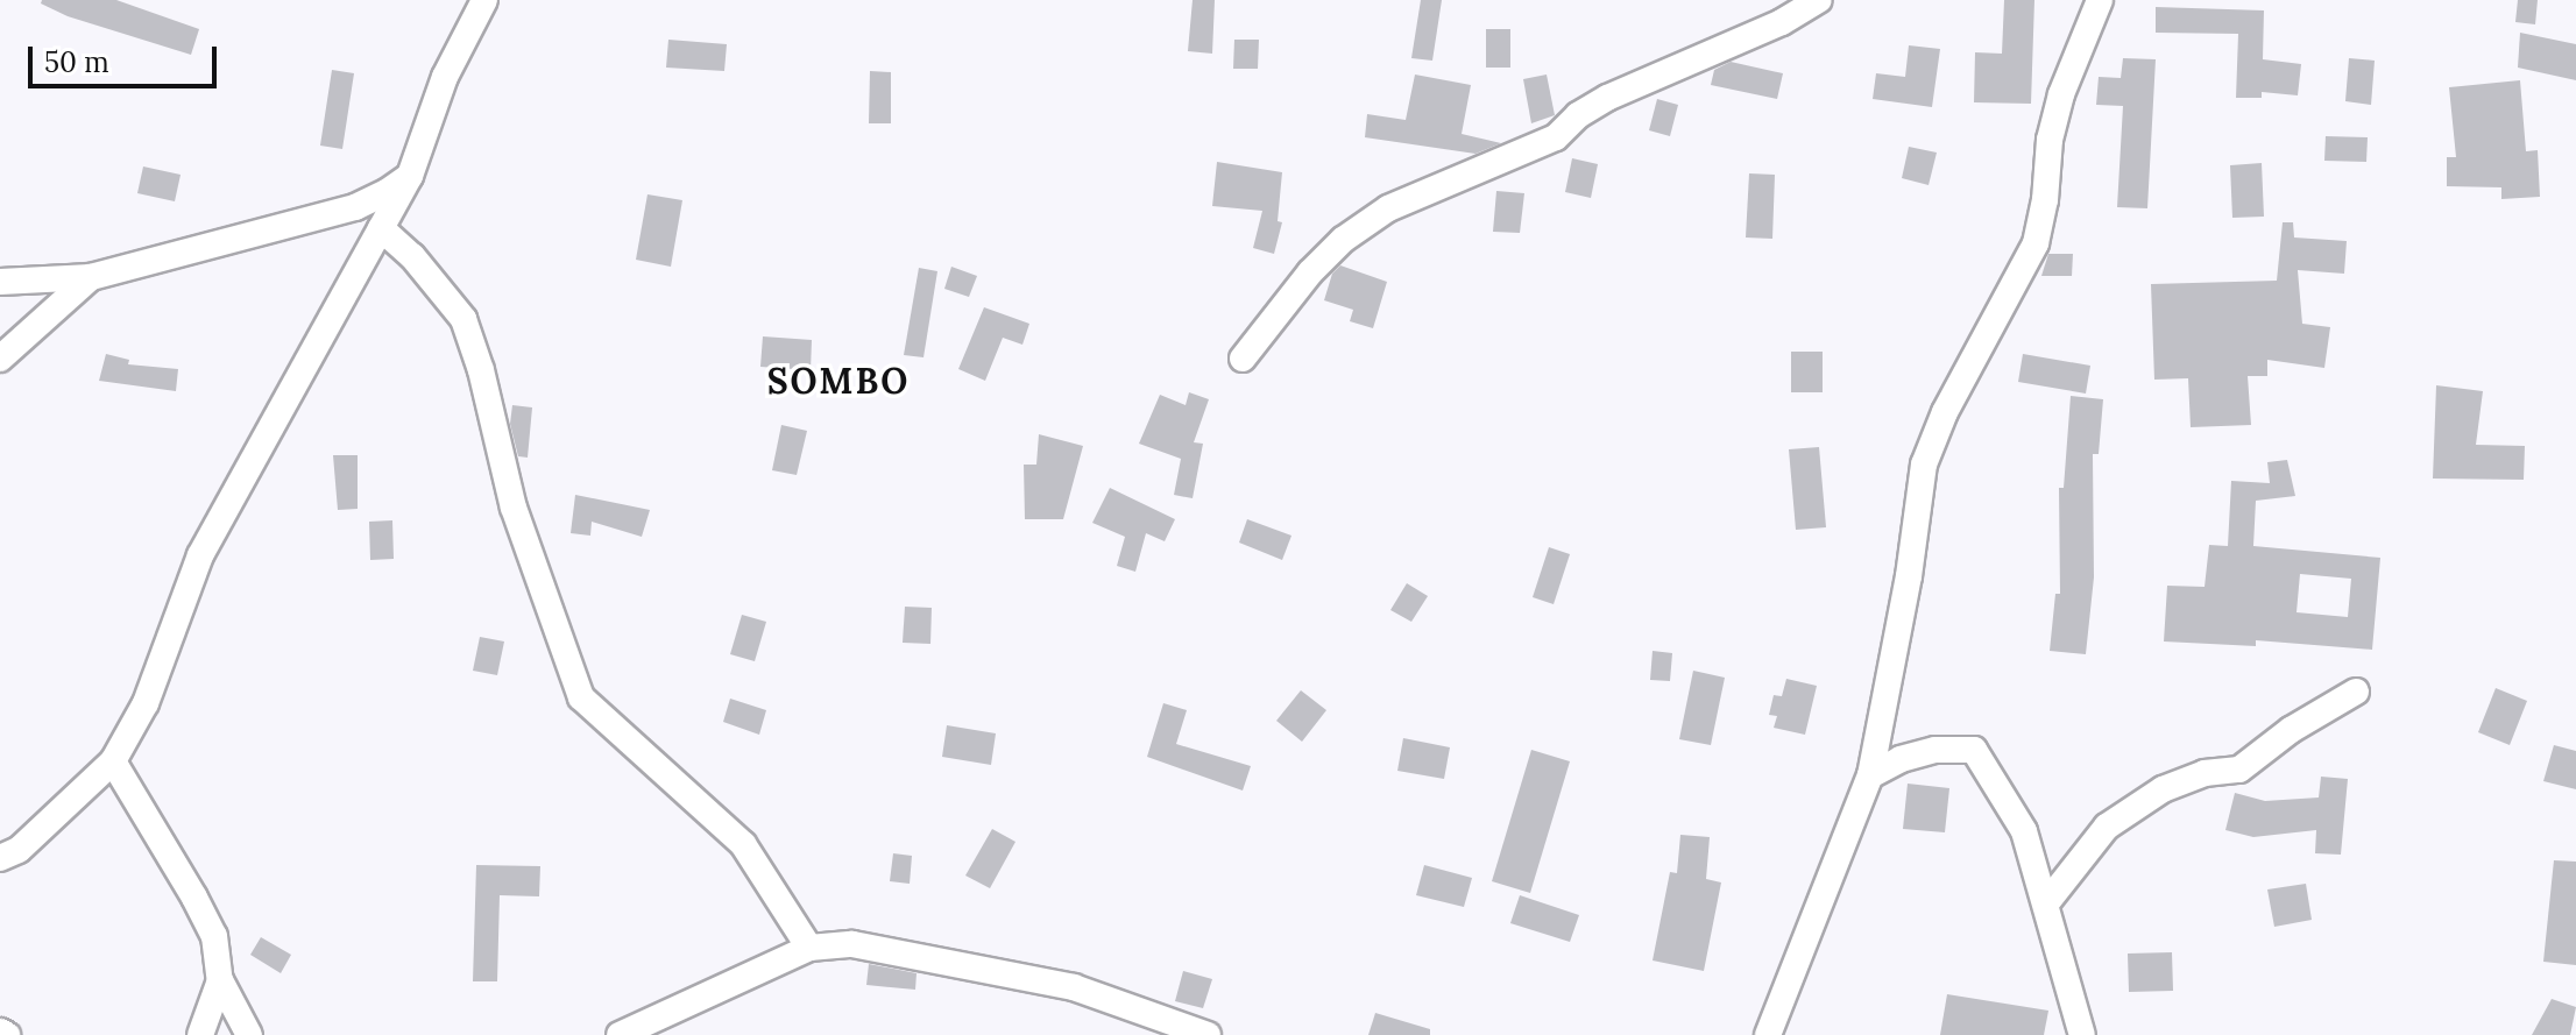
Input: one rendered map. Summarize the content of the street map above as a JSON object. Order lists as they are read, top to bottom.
{
  "districts": ["SOMBO"],
  "scale_bar": "50 m"
}
